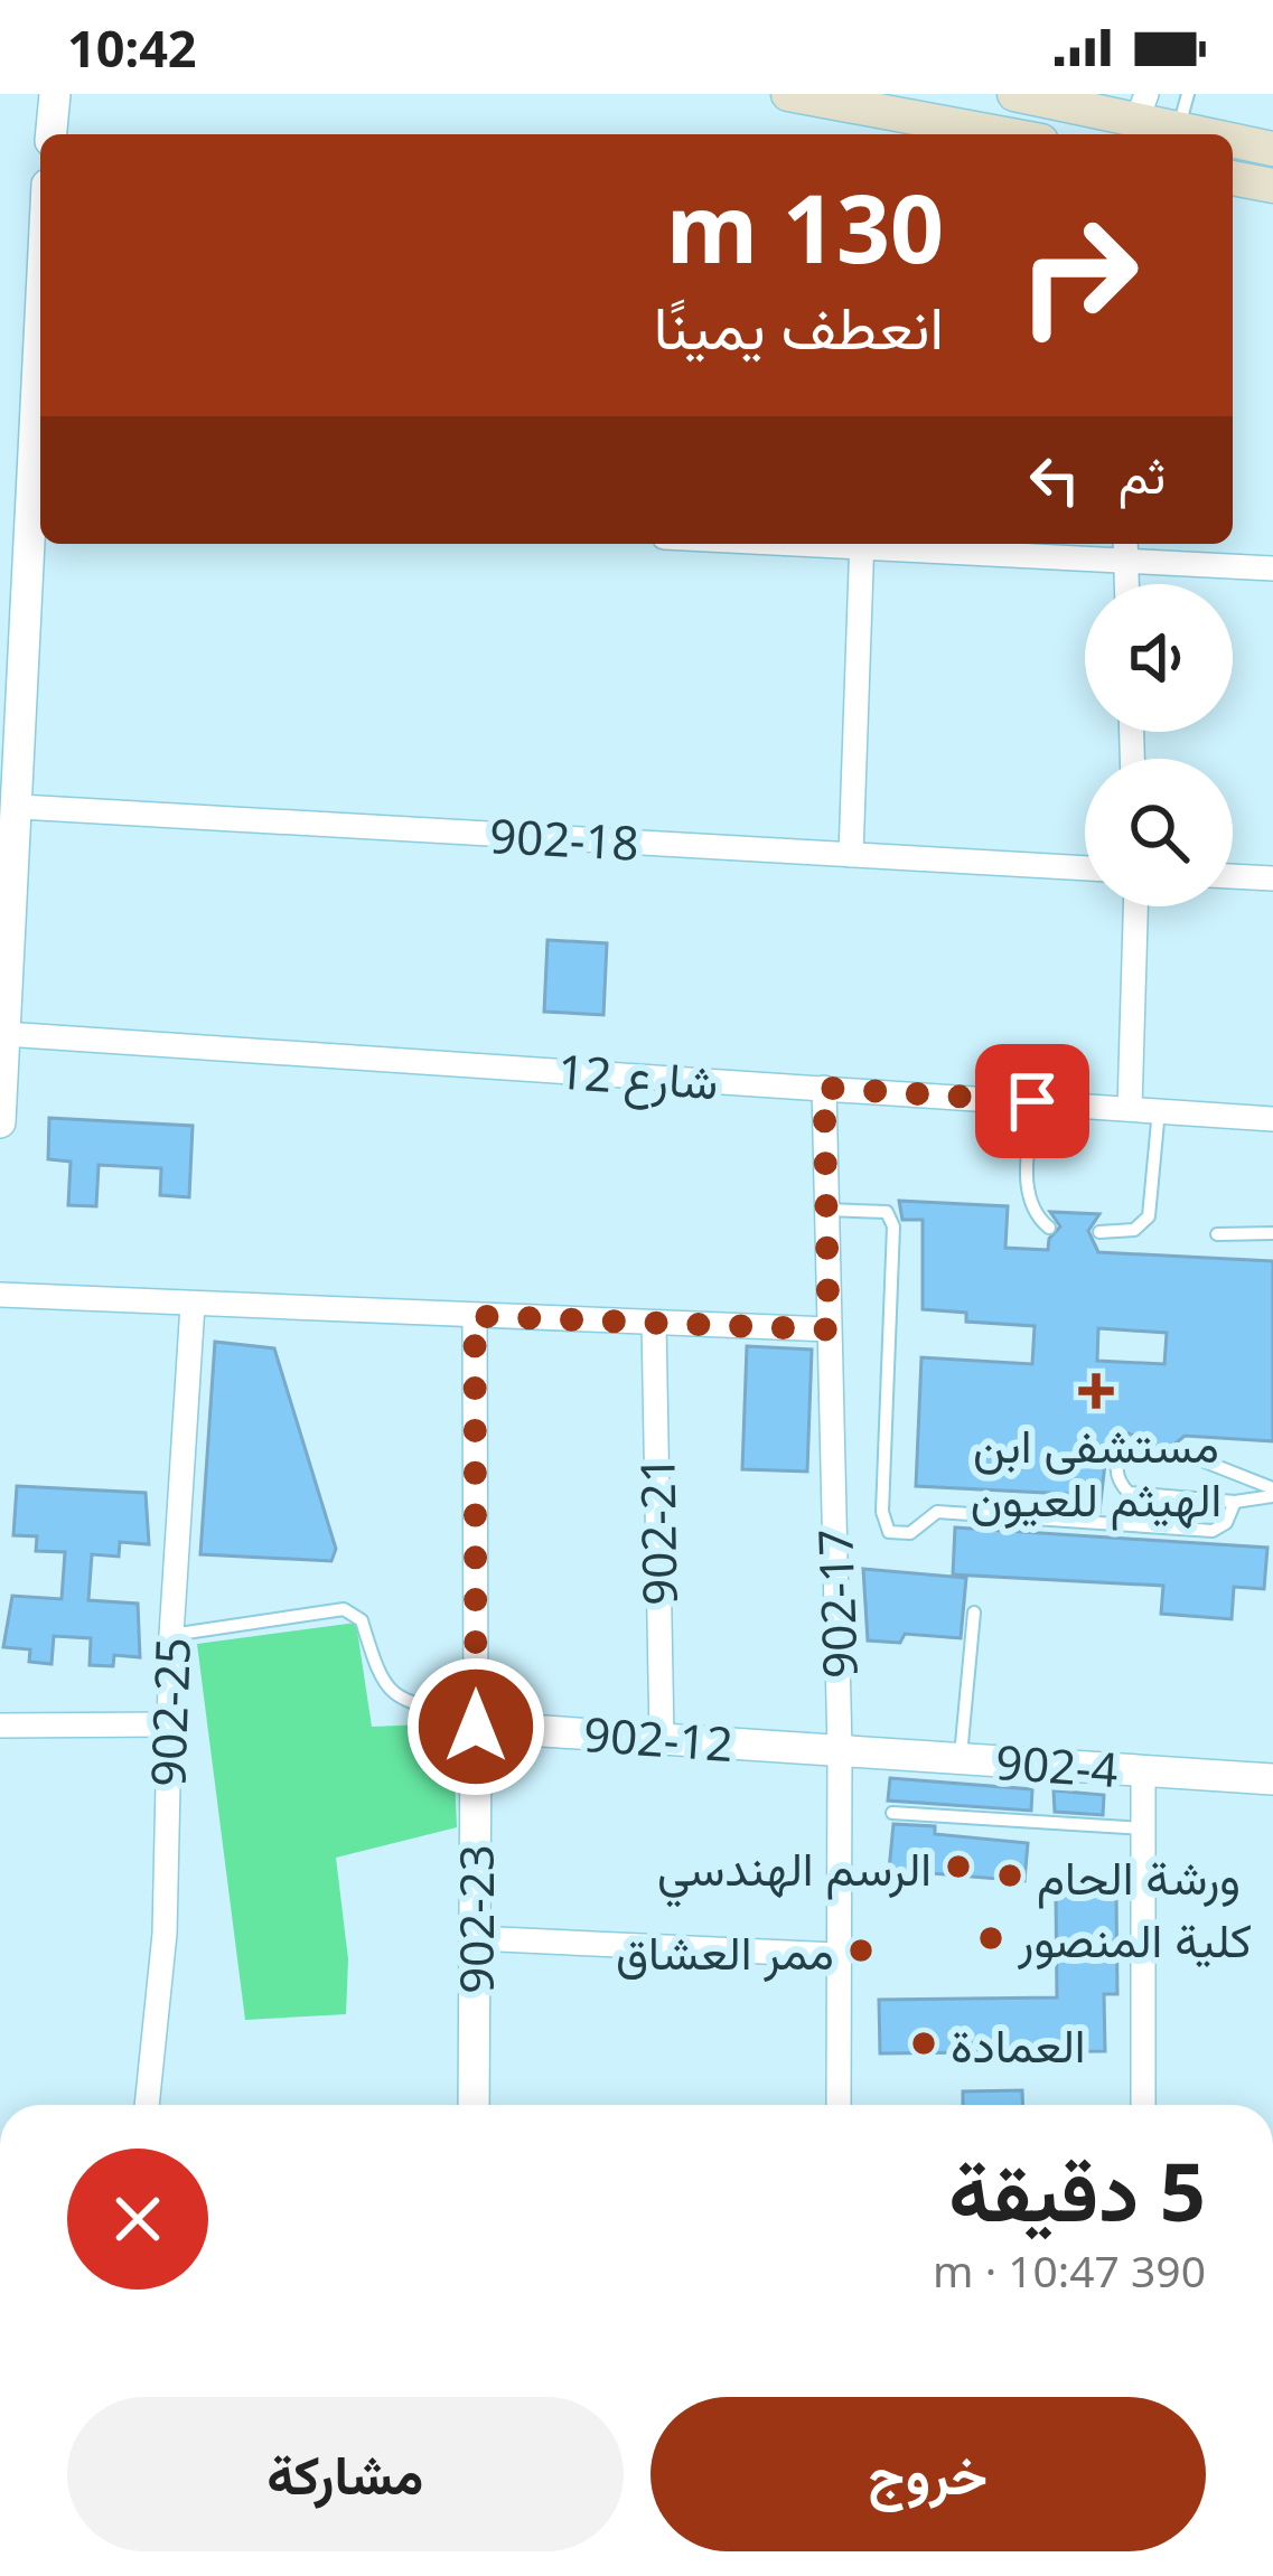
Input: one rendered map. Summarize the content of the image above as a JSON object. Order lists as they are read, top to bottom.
{
  "streets": {
    "street": [
      "902-18",
      "شارع 12",
      "902-21",
      "902-17",
      "902-25",
      "902-12",
      "902-4",
      "902-23"
    ]
  },
  "crossings": [
    ["شارع 12", "902-17"],
    ["902-21", "902-12"],
    ["902-17", "902-12"],
    ["902-17", "902-4"],
    ["902-12", "902-4"],
    ["902-12", "902-23"]
  ],
  "places": {
    "health": ["مستشفى ابن الهيثم للعيون"],
    "other": [
      "الرسم الهندسي",
      "ورشة الحام",
      "كلية المنصور",
      "ممر العشاق",
      "العمادة"
    ]
  },
  "page": {
    "status": "10:42",
    "turn": ["130 m", "انعطف يمينًا"],
    "then": "ثم",
    "heading": ["5 دقيقة", "390 m · 10:47"],
    "buttons": ["خروج", "مشاركة"]
  }
}
